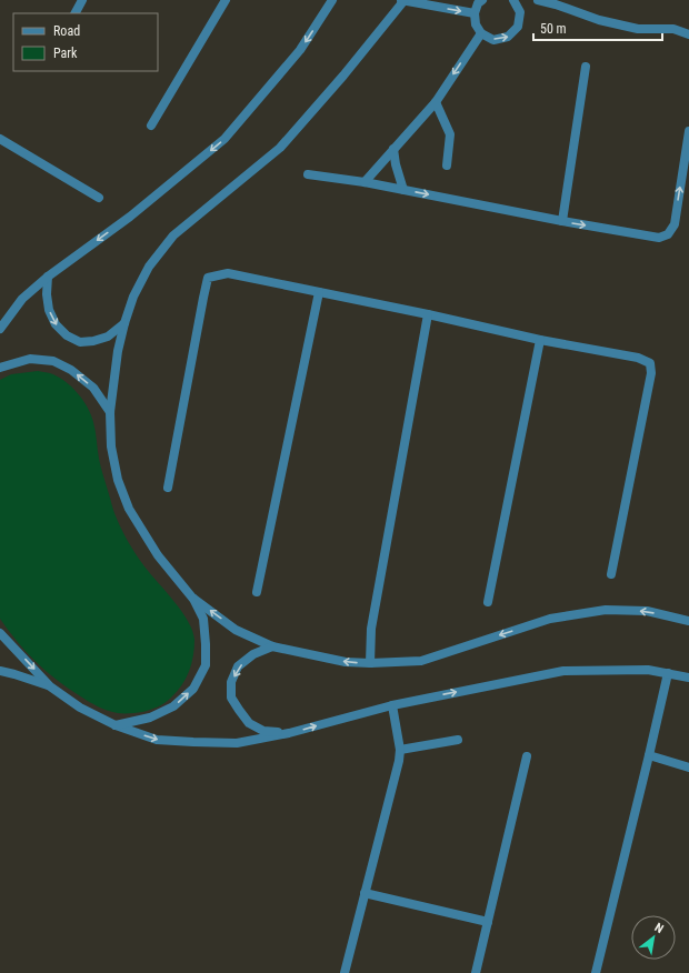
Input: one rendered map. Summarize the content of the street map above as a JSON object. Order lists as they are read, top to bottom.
{
  "legend": ["Road", "Park"],
  "scale_bar": "50 m",
  "north": "top right"
}
